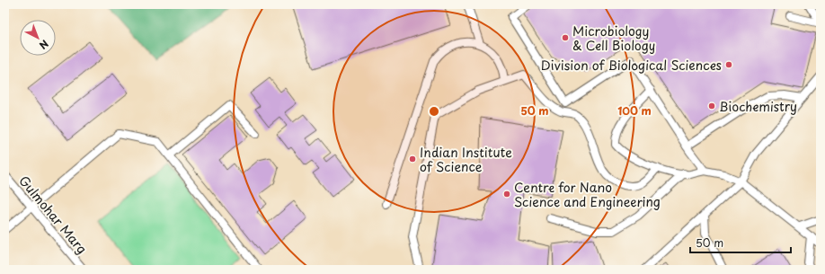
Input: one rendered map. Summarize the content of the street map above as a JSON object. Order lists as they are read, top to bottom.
{
  "streets": {
    "lane": ["Gulmohar Marg"]
  },
  "places": [
    "Microbiology & Cell Biology",
    "Division of Biological Sciences",
    "Biochemistry",
    "Indian Institute of Science",
    "Centre for Nano Science and Engineering"
  ],
  "scale_bar": "50 m",
  "north": "bottom right",
  "rings": ["50 m", "100 m"]
}
